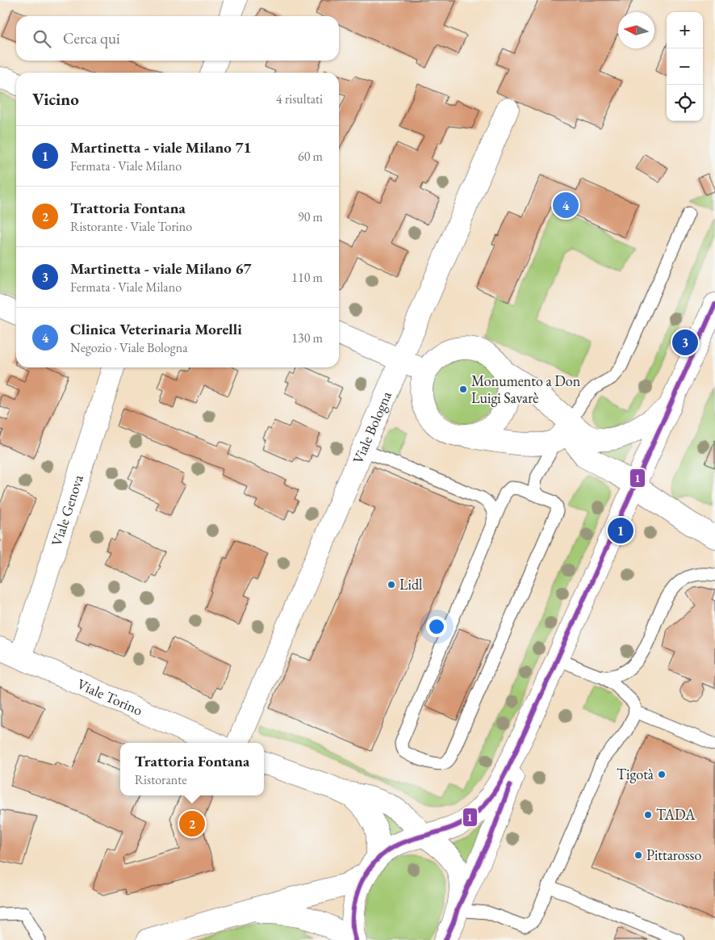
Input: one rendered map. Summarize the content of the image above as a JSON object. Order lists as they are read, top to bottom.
{
  "streets": {
    "street": ["Viale Bologna", "Viale Genova", "Viale Torino"]
  },
  "crossings": [
    ["Viale Genova", "Viale Torino"]
  ],
  "places": [
    "Monumento a Don Luigi Savarè",
    "Lidl",
    "Tigotà",
    "TADA",
    "Pittarosso"
  ],
  "lines": ["transit line 1"],
  "north": "left",
  "page": {
    "map_buttons": ["+", "−"],
    "search": "Cerca qui",
    "heading": ["Vicino", "4 risultati"],
    "list": [
      {
        "mark": "1",
        "name": "Martinetta - viale Milano 71",
        "note": "Fermata · Viale Milano",
        "value": "60 m"
      },
      {
        "mark": "2",
        "name": "Trattoria Fontana",
        "note": "Ristorante · Viale Torino",
        "value": "90 m"
      },
      {
        "mark": "3",
        "name": "Martinetta - viale Milano 67",
        "note": "Fermata · Viale Milano",
        "value": "110 m"
      },
      {
        "mark": "4",
        "name": "Clinica Veterinaria Morelli",
        "note": "Negozio · Viale Bologna",
        "value": "130 m"
      }
    ],
    "pins": [
      "4",
      "3",
      "1",
      "2"
    ],
    "popup": ["Trattoria Fontana", "Ristorante"]
  }
}
